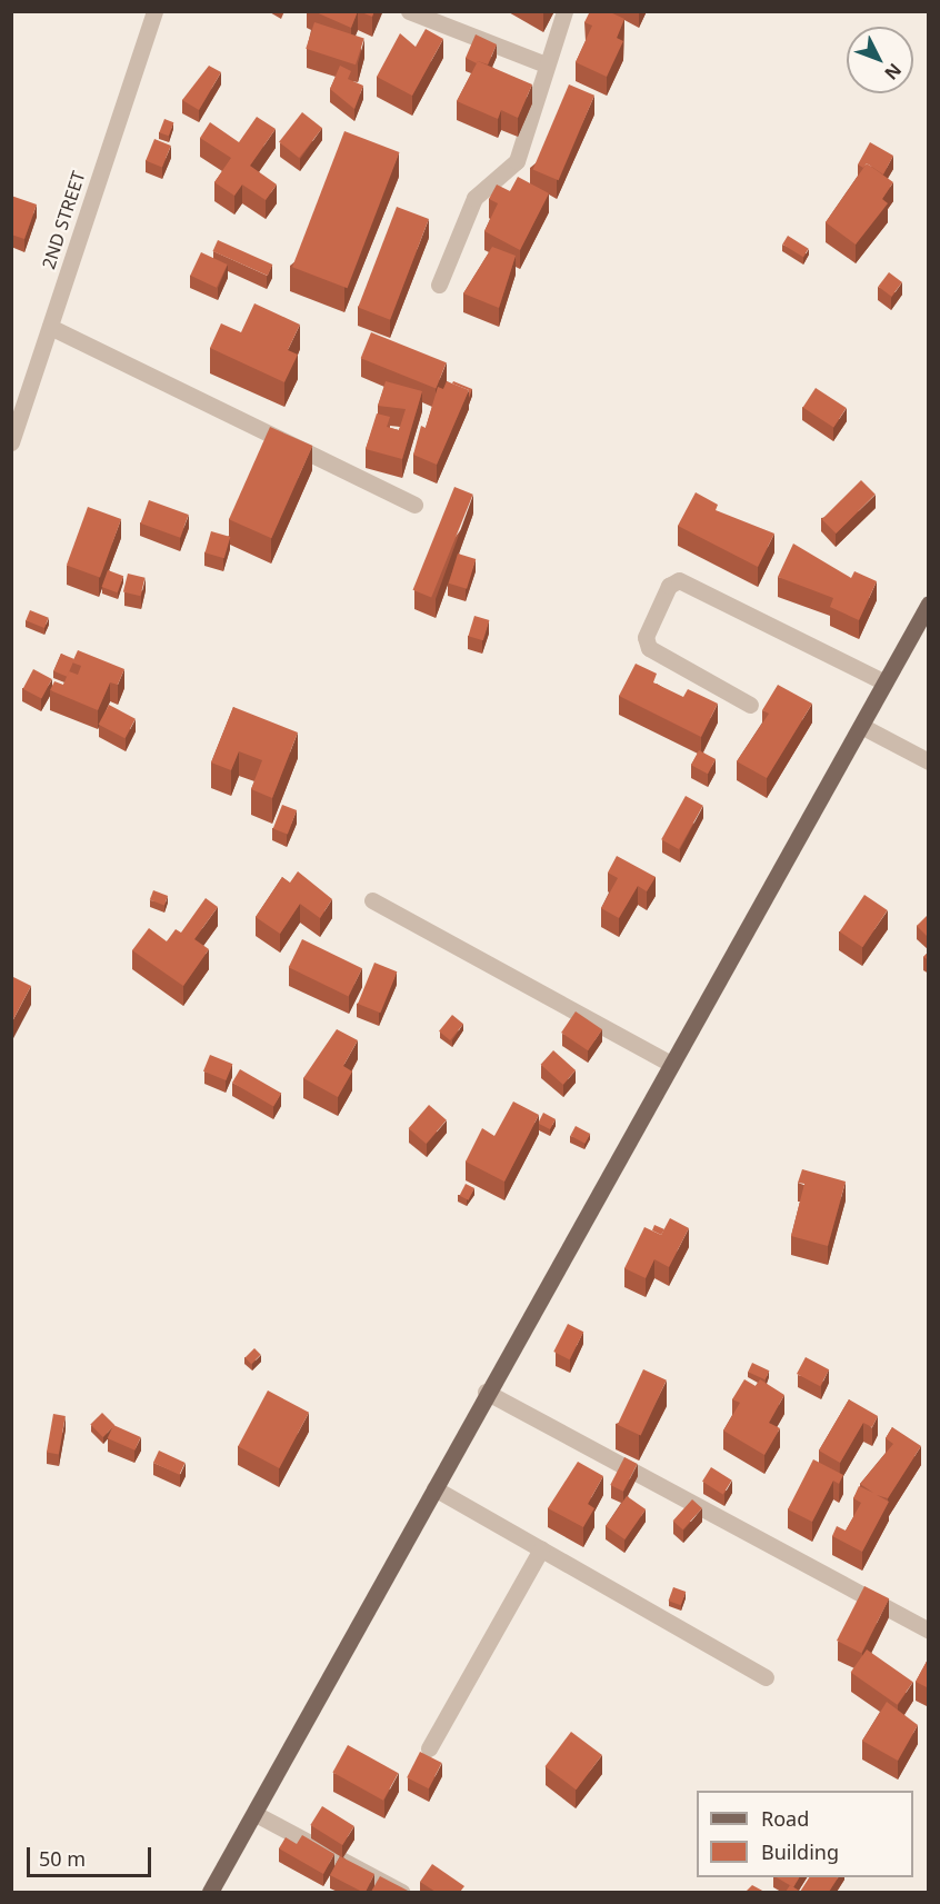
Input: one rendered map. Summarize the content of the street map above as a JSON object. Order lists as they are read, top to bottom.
{
  "streets": {
    "street": ["2ND STREET"]
  },
  "legend": ["Road", "Building"],
  "scale_bar": "50 m",
  "north": "bottom right"
}
